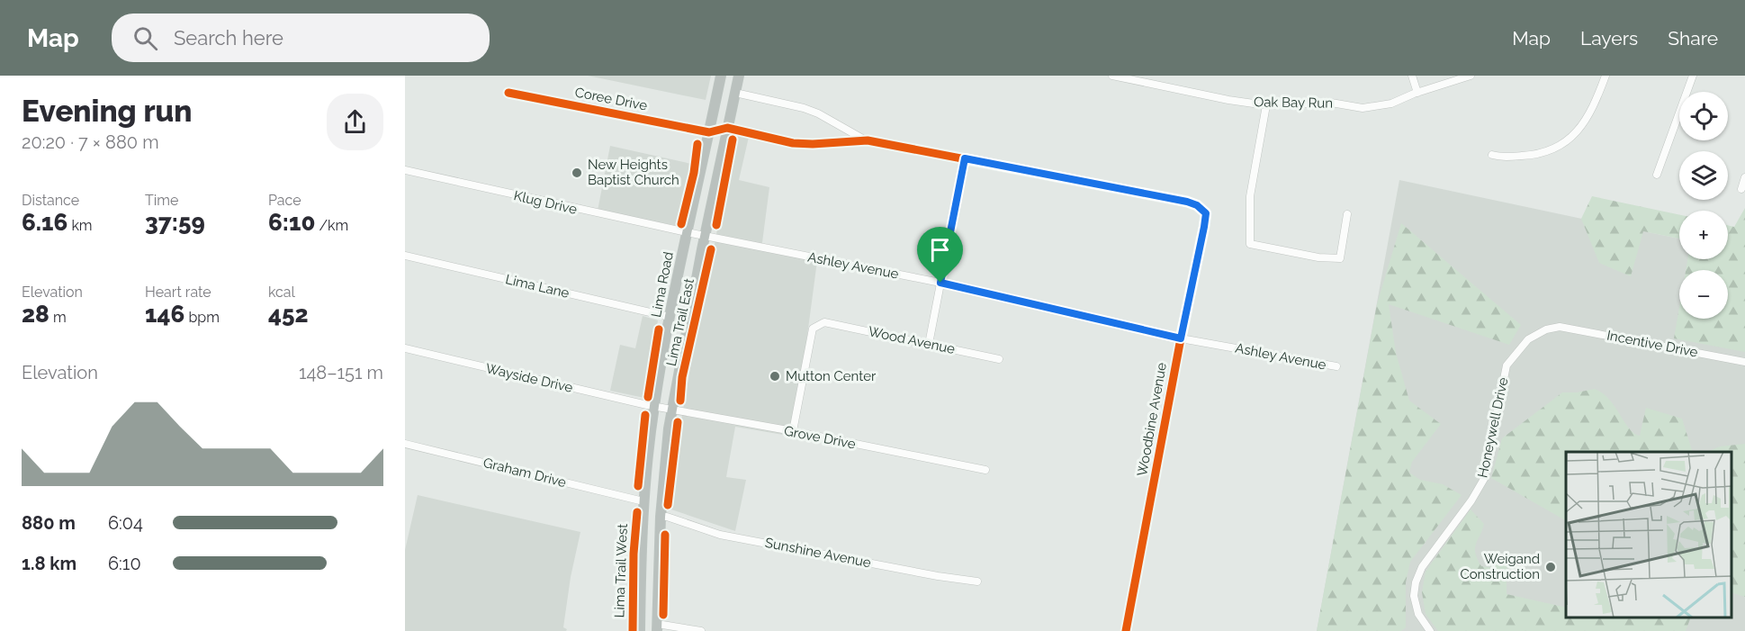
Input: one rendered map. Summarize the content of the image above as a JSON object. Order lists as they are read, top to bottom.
{
  "streets": {
    "highway": ["Lima Road"],
    "street": [
      "Coree Drive",
      "Oak Bay Run",
      "Klug Drive",
      "Ashley Avenue",
      "Lima Lane",
      "Wood Avenue",
      "Incentive Drive",
      "Wayside Drive",
      "Woodbine Avenue",
      "Honeywell Drive",
      "Grove Drive",
      "Graham Drive",
      "Sunshine Avenue"
    ],
    "cycle path": ["Lima Trail East", "Lima Trail West"]
  },
  "crossings": [
    ["Coree Drive", "Lima Road"],
    ["Klug Drive", "Ashley Avenue"],
    ["Klug Drive", "Lima Road"],
    ["Ashley Avenue", "Lima Road"],
    ["Ashley Avenue", "Woodbine Avenue"],
    ["Lima Road", "Lima Lane"],
    ["Lima Road", "Wayside Drive"],
    ["Lima Road", "Grove Drive"],
    ["Lima Road", "Graham Drive"],
    ["Wood Avenue", "Grove Drive"],
    ["Incentive Drive", "Honeywell Drive"],
    ["Wayside Drive", "Grove Drive"]
  ],
  "places": ["New Heights Baptist Church", "Mutton Center", "Weigand Construction"],
  "page": {
    "header": "Map",
    "search": "Search here",
    "nav": ["Map", "Layers", "Share"],
    "heading": ["Evening run", "20:20 · 7 × 880 m"],
    "map_buttons": ["+", "−"],
    "stats": [
      ["Distance", "6.16 km"],
      ["Time", "37:59"],
      ["Pace", "6:10 /km"],
      ["Elevation", "28 m"],
      ["Heart rate", "146 bpm"],
      ["kcal", "452"]
    ],
    "chart": ["Elevation", "148–151 m"],
    "list": [
      {
        "name": "880 m",
        "note": "6:04"
      },
      {
        "name": "1.8 km",
        "note": "6:10"
      }
    ]
  }
}
